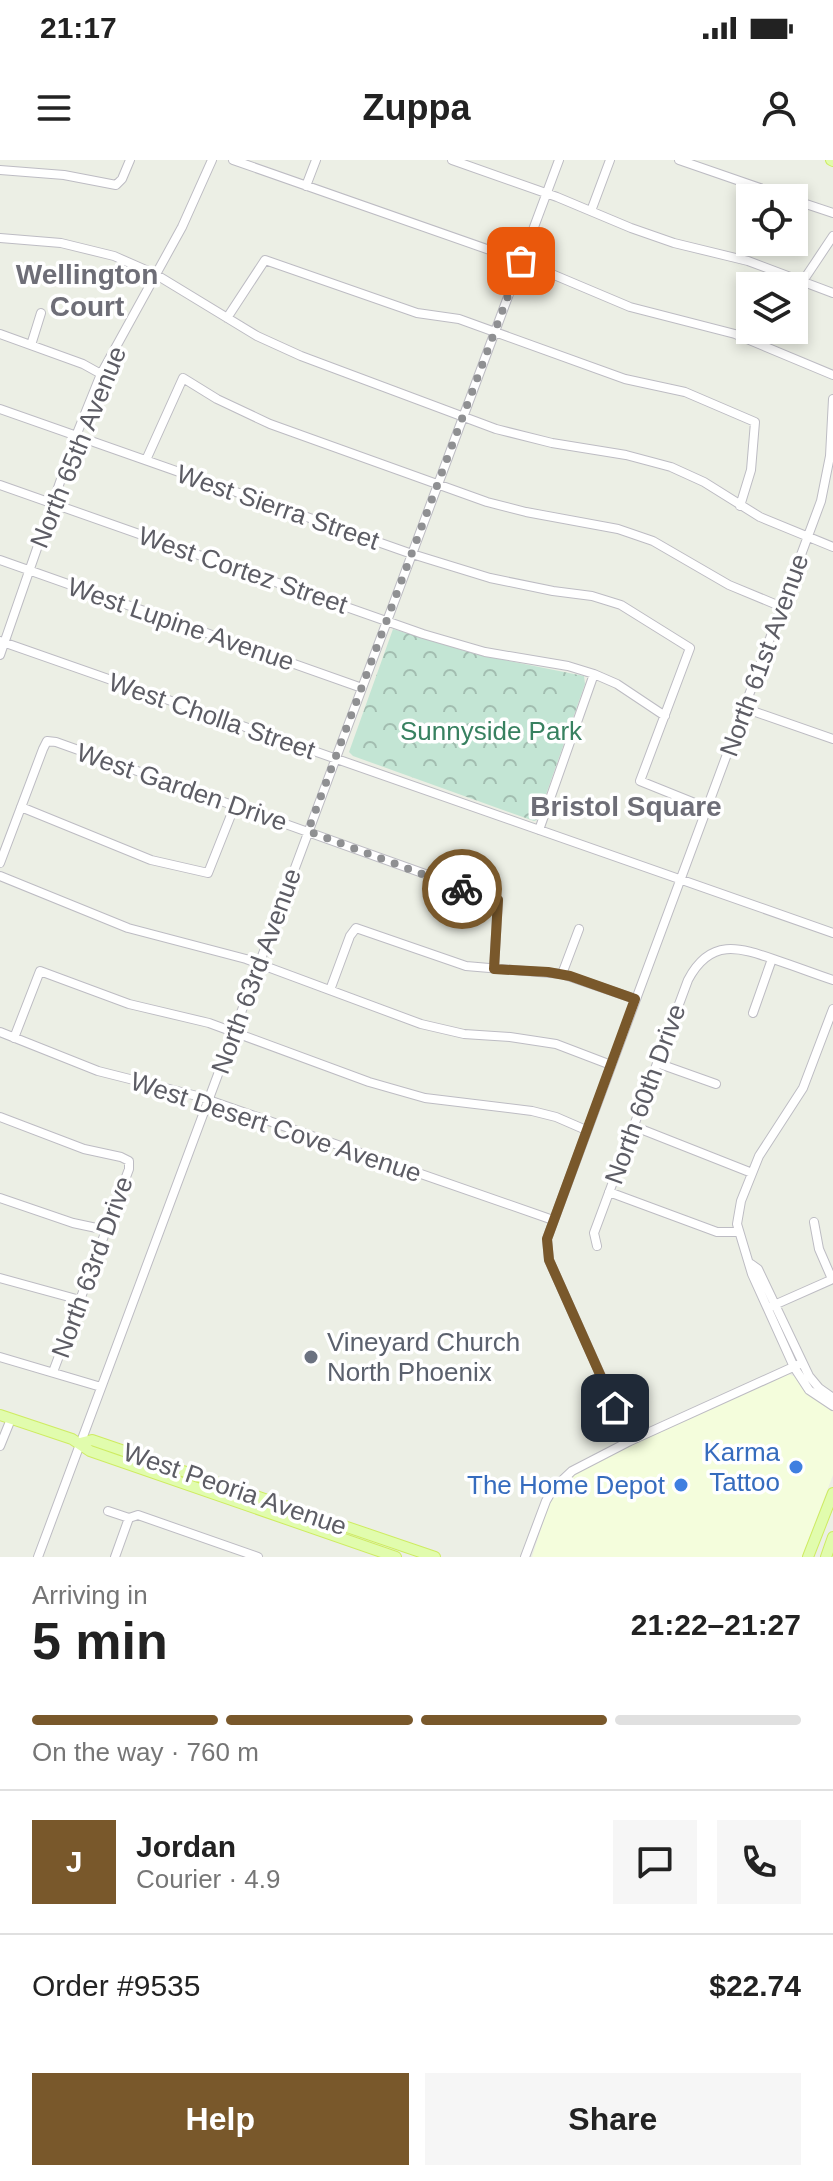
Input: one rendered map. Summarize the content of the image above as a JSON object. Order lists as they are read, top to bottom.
{
  "streets": {
    "main road": ["West Peoria Avenue"],
    "street": [
      "North 65th Avenue",
      "West Sierra Street",
      "West Cortez Street",
      "West Lupine Avenue",
      "North 61st Avenue",
      "West Cholla Street",
      "West Garden Drive",
      "North 63rd Avenue",
      "North 60th Drive",
      "West Desert Cove Avenue",
      "North 63rd Drive"
    ]
  },
  "crossings": [
    ["North 65th Avenue", "West Sierra Street"],
    ["North 65th Avenue", "West Cortez Street"],
    ["North 65th Avenue", "West Lupine Avenue"],
    ["North 65th Avenue", "West Cholla Street"],
    ["West Sierra Street", "West Cortez Street"],
    ["West Sierra Street", "North 63rd Avenue"],
    ["West Cortez Street", "North 63rd Avenue"],
    ["West Lupine Avenue", "North 63rd Avenue"],
    ["North 61st Avenue", "West Cholla Street"],
    ["North 61st Avenue", "West Desert Cove Avenue"],
    ["West Cholla Street", "North 63rd Avenue"],
    ["West Garden Drive", "North 63rd Avenue"],
    ["North 63rd Avenue", "West Desert Cove Avenue"],
    ["North 63rd Avenue", "West Peoria Avenue"]
  ],
  "districts": ["Wellington Court", "Bristol Square"],
  "parks": ["Sunnyside Park"],
  "places": ["Vineyard Church North Phoenix", "Karma Tattoo", "The Home Depot"],
  "page": {
    "status": "21:17",
    "header": "Zuppa",
    "heading": ["5 min", "Arriving in", "21:22–21:27"],
    "panel": [
      "Jordan",
      "Courier · 4.9",
      "Order #9535",
      "$22.74"
    ],
    "bar": "On the way · 760 m",
    "round": "J",
    "buttons": ["Help", "Share"]
  }
}
